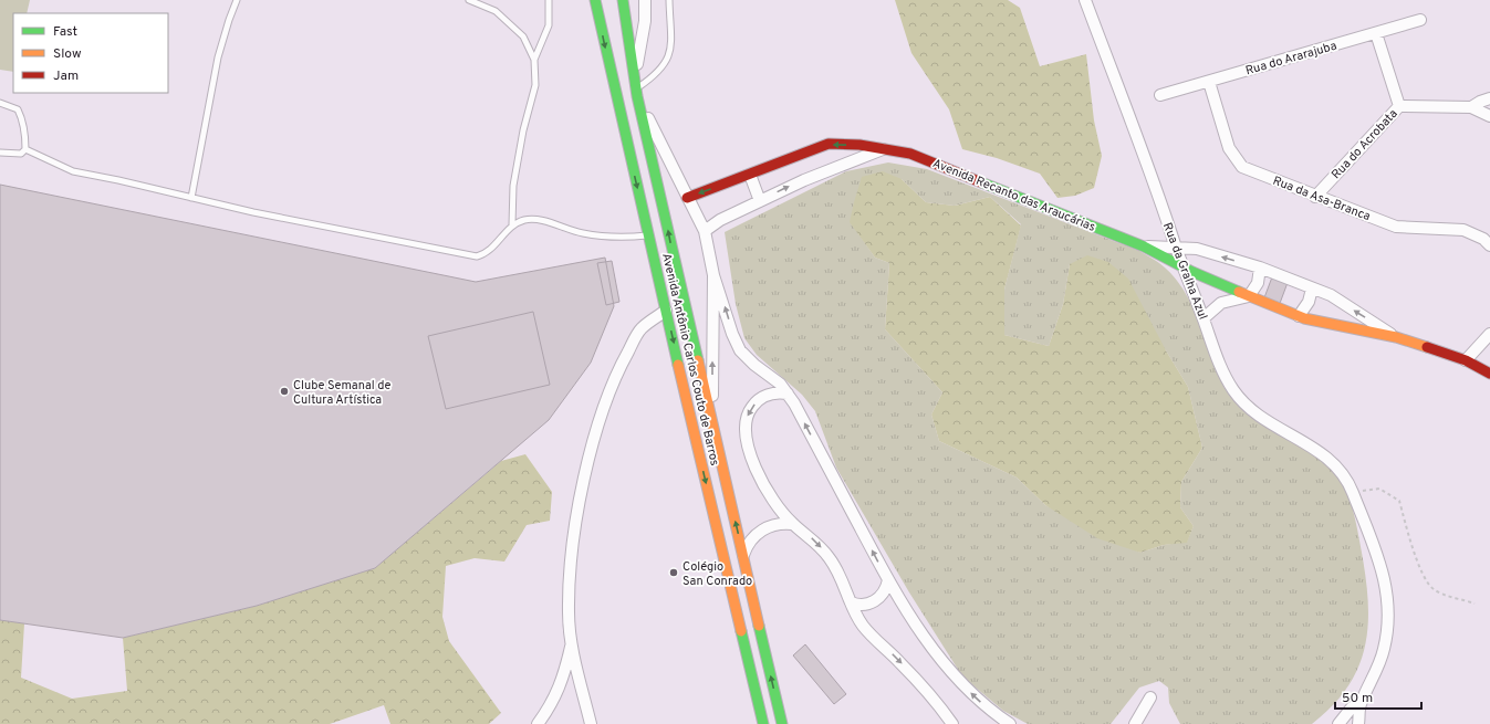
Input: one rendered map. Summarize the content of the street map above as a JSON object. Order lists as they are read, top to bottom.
{
  "streets": {
    "main road": ["Avenida Recanto das Araucárias", "Avenida Antônio Carlos Couto de Barros"],
    "street": [
      "Rua do Ararajuba",
      "Rua do Acrobata",
      "Rua da Asa-Branca",
      "Rua da Gralha Azul"
    ]
  },
  "crossings": [
    ["Rua do Ararajuba", "Rua da Asa-Branca"],
    ["Rua do Acrobata", "Rua da Asa-Branca"],
    ["Avenida Recanto das Araucárias", "Rua da Gralha Azul"]
  ],
  "places": ["Clube Semanal de Cultura Artística", "Colégio San Conrado"],
  "legend": ["Fast", "Slow", "Jam"],
  "scale_bar": "50 m"
}
